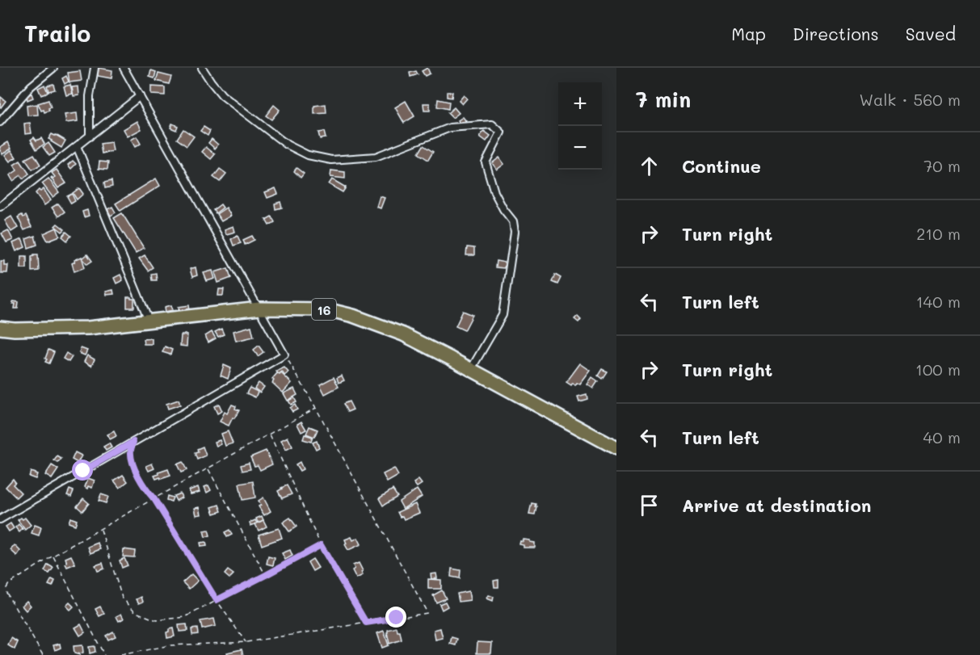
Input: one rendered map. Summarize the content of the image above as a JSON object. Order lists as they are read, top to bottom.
{
  "streets": {
    "highway": ["16"]
  },
  "page": {
    "header": "Trailo",
    "nav": ["Map", "Directions", "Saved"],
    "heading": ["7 min", "Walk · 560 m"],
    "map_buttons": ["+", "−"],
    "list": [
      ["Continue", "70 m"],
      ["Turn right", "210 m"],
      ["Turn left", "140 m"],
      ["Turn right", "100 m"],
      ["Turn left", "40 m"],
      "Arrive at destination"
    ]
  }
}
